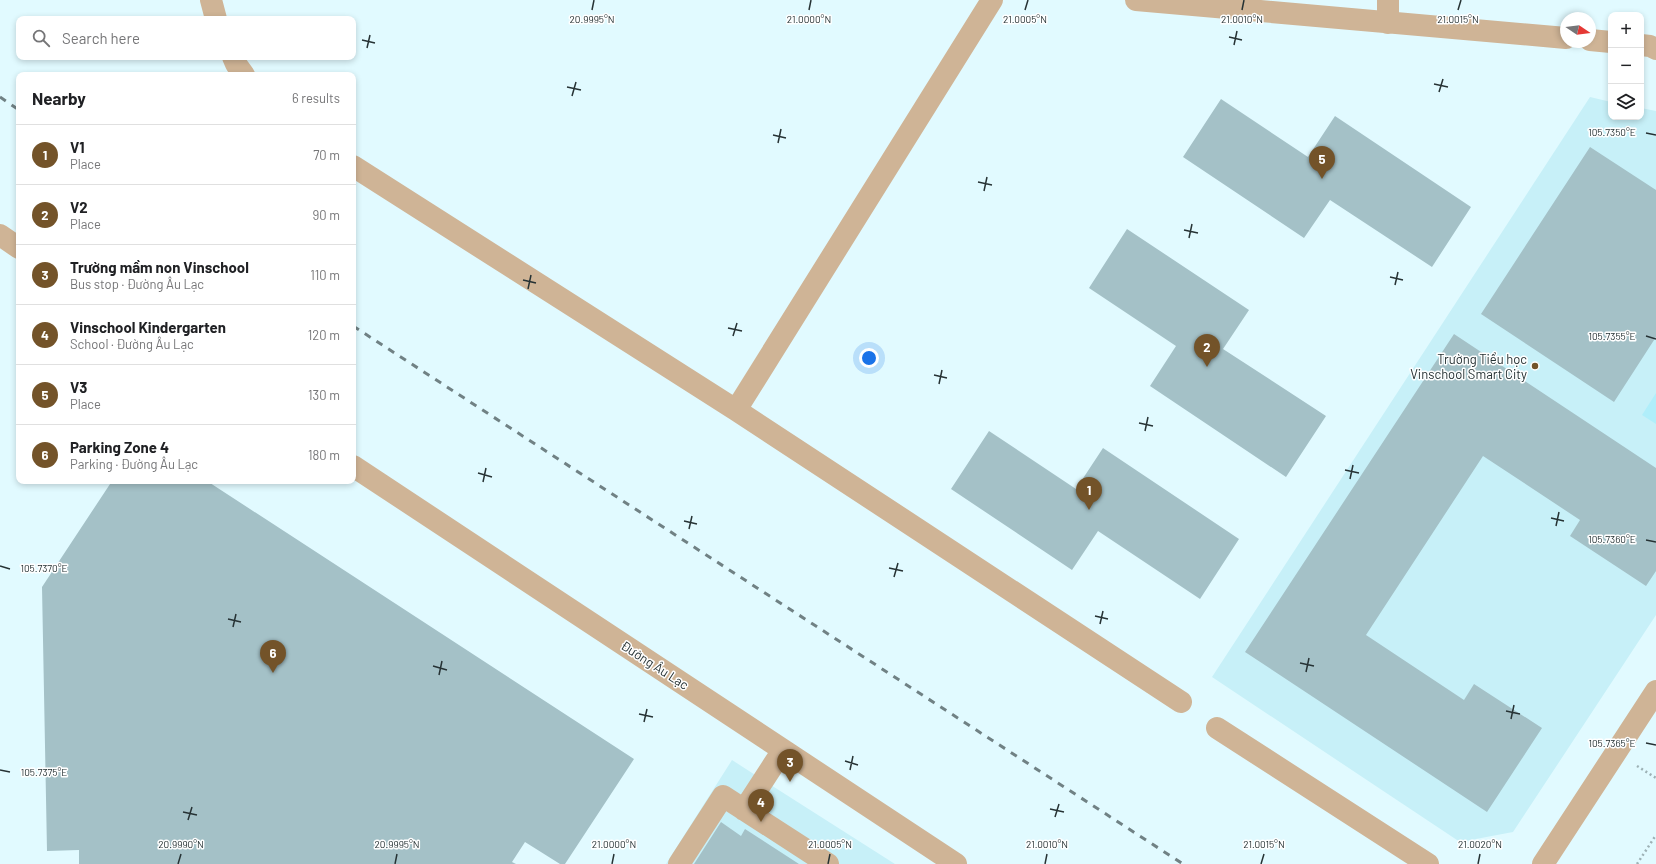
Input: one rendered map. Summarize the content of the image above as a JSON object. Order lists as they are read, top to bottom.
{
  "streets": {
    "street": ["Đường Âu Lạc"]
  },
  "places": ["Trường Tiểu học Vinschool Smart City"],
  "north": "right",
  "page": {
    "map_buttons": ["+", "−"],
    "search": "Search here",
    "heading": ["Nearby", "6 results"],
    "list": [
      {
        "mark": "1",
        "name": "V1",
        "note": "Place",
        "value": "70 m"
      },
      {
        "mark": "2",
        "name": "V2",
        "note": "Place",
        "value": "90 m"
      },
      {
        "mark": "3",
        "name": "Trường mầm non Vinschool",
        "note": "Bus stop · Đường Âu Lạc",
        "value": "110 m"
      },
      {
        "mark": "4",
        "name": "Vinschool Kindergarten",
        "note": "School · Đường Âu Lạc",
        "value": "120 m"
      },
      {
        "mark": "5",
        "name": "V3",
        "note": "Place",
        "value": "130 m"
      },
      {
        "mark": "6",
        "name": "Parking Zone 4",
        "note": "Parking · Đường Âu Lạc",
        "value": "180 m"
      }
    ],
    "pins": [
      "5",
      "2",
      "1",
      "6",
      "3",
      "4"
    ]
  },
  "coordinates": [
    "20.9995°N",
    "21.0000°N",
    "21.0005°N",
    "21.0010°N",
    "21.0015°N",
    "105.7350°E",
    "105.7355°E",
    "105.7360°E",
    "105.7370°E",
    "105.7365°E",
    "105.7375°E",
    "20.9990°N",
    "21.0020°N"
  ]
}
